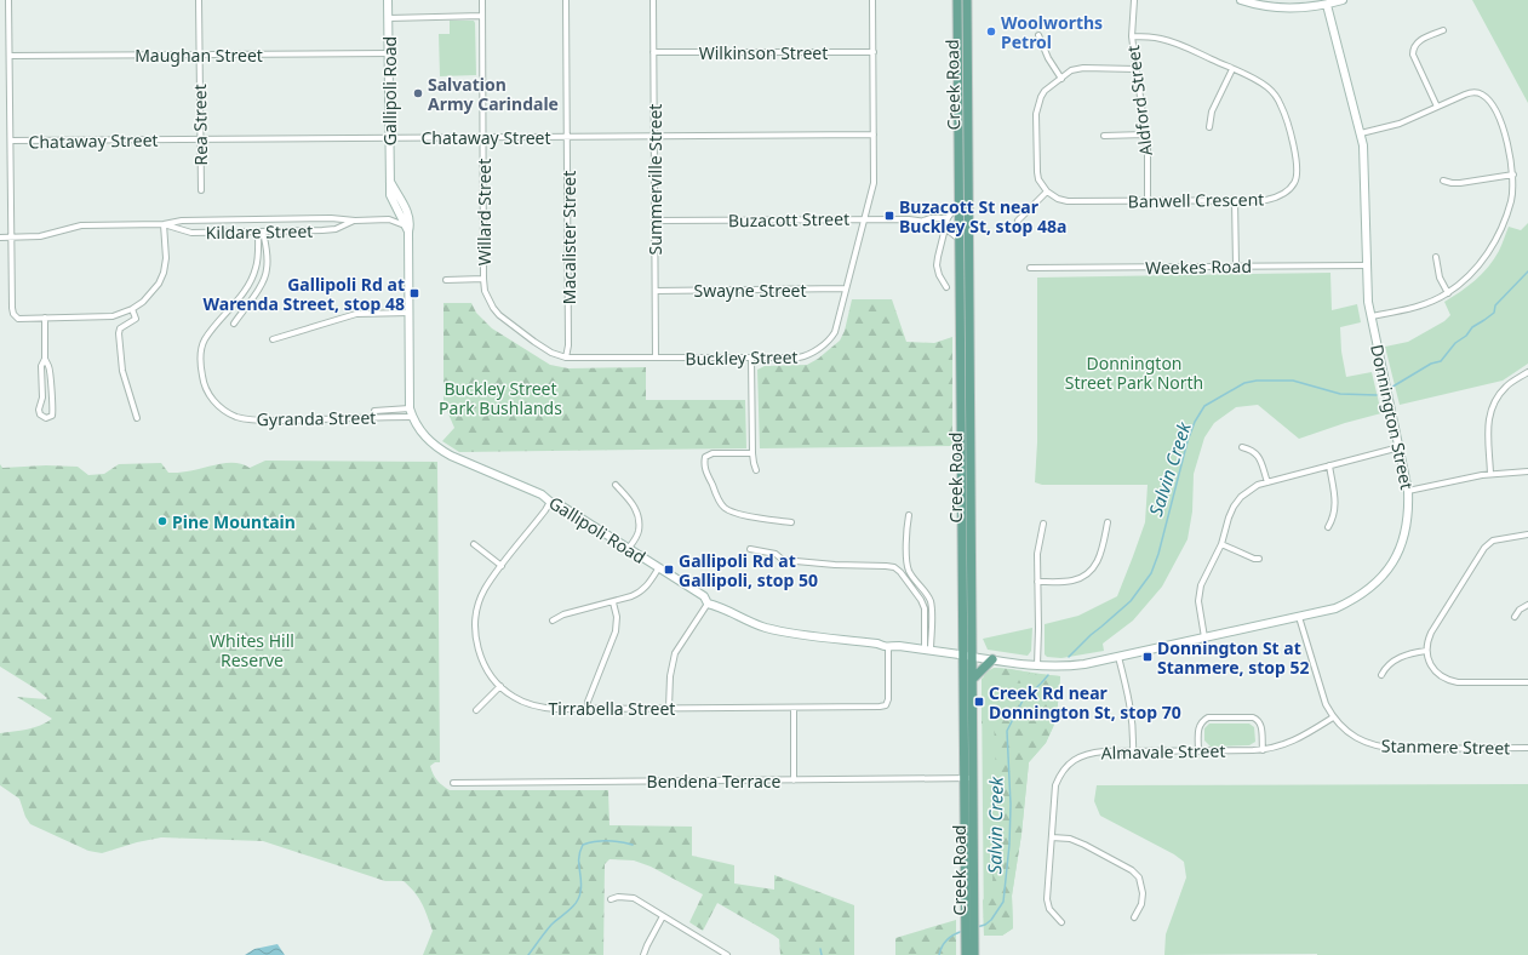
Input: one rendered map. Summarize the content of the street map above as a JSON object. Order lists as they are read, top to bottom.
{
  "streets": {
    "main road": ["Creek Road"],
    "street": [
      "Wilkinson Street",
      "Maughan Street",
      "Gallipoli Road",
      "Aldford Street",
      "Rea Street",
      "Chataway Street",
      "Summerville Street",
      "Banwell Crescent",
      "Willard Street",
      "Buzacott Street",
      "Kildare Street",
      "Macalister Street",
      "Weekes Road",
      "Swayne Street",
      "Buckley Street",
      "Donnington Street",
      "Gyranda Street",
      "Tirrabella Street",
      "Stanmere Street",
      "Almavale Street",
      "Bendena Terrace"
    ]
  },
  "crossings": [
    ["Wilkinson Street", "Summerville Street"],
    ["Wilkinson Street", "Buckley Street"],
    ["Maughan Street", "Gallipoli Road"],
    ["Maughan Street", "Rea Street"],
    ["Creek Road", "Gallipoli Road"],
    ["Creek Road", "Buzacott Street"],
    ["Creek Road", "Donnington Street"],
    ["Creek Road", "Bendena Terrace"],
    ["Gallipoli Road", "Chataway Street"],
    ["Gallipoli Road", "Kildare Street"],
    ["Gallipoli Road", "Donnington Street"],
    ["Gallipoli Road", "Gyranda Street"],
    ["Gallipoli Road", "Tirrabella Street"],
    ["Aldford Street", "Banwell Crescent"],
    ["Rea Street", "Chataway Street"],
    ["Chataway Street", "Summerville Street"],
    ["Chataway Street", "Willard Street"],
    ["Chataway Street", "Macalister Street"],
    ["Chataway Street", "Buckley Street"],
    ["Summerville Street", "Buzacott Street"],
    ["Summerville Street", "Swayne Street"],
    ["Summerville Street", "Buckley Street"],
    ["Willard Street", "Buckley Street"],
    ["Buzacott Street", "Buckley Street"],
    ["Kildare Street", "Gyranda Street"],
    ["Macalister Street", "Buckley Street"],
    ["Weekes Road", "Donnington Street"],
    ["Swayne Street", "Buckley Street"],
    ["Donnington Street", "Stanmere Street"],
    ["Stanmere Street", "Almavale Street"]
  ],
  "water": ["Salvin Creek"],
  "parks": ["Donnington Street Park North", "Buckley Street Park Bushlands", "Whites Hill Reserve"],
  "places": {
    "other": ["Woolworths Petrol", "Salvation Army Carindale", "Pine Mountain"],
    "transit": [
      "Buzacott St near Buckley St, stop 48a",
      "Gallipoli Rd at Warenda Street, stop 48",
      "Gallipoli Rd at Gallipoli, stop 50",
      "Donnington St at Stanmere, stop 52",
      "Creek Rd near Donnington St, stop 70"
    ]
  }
}
